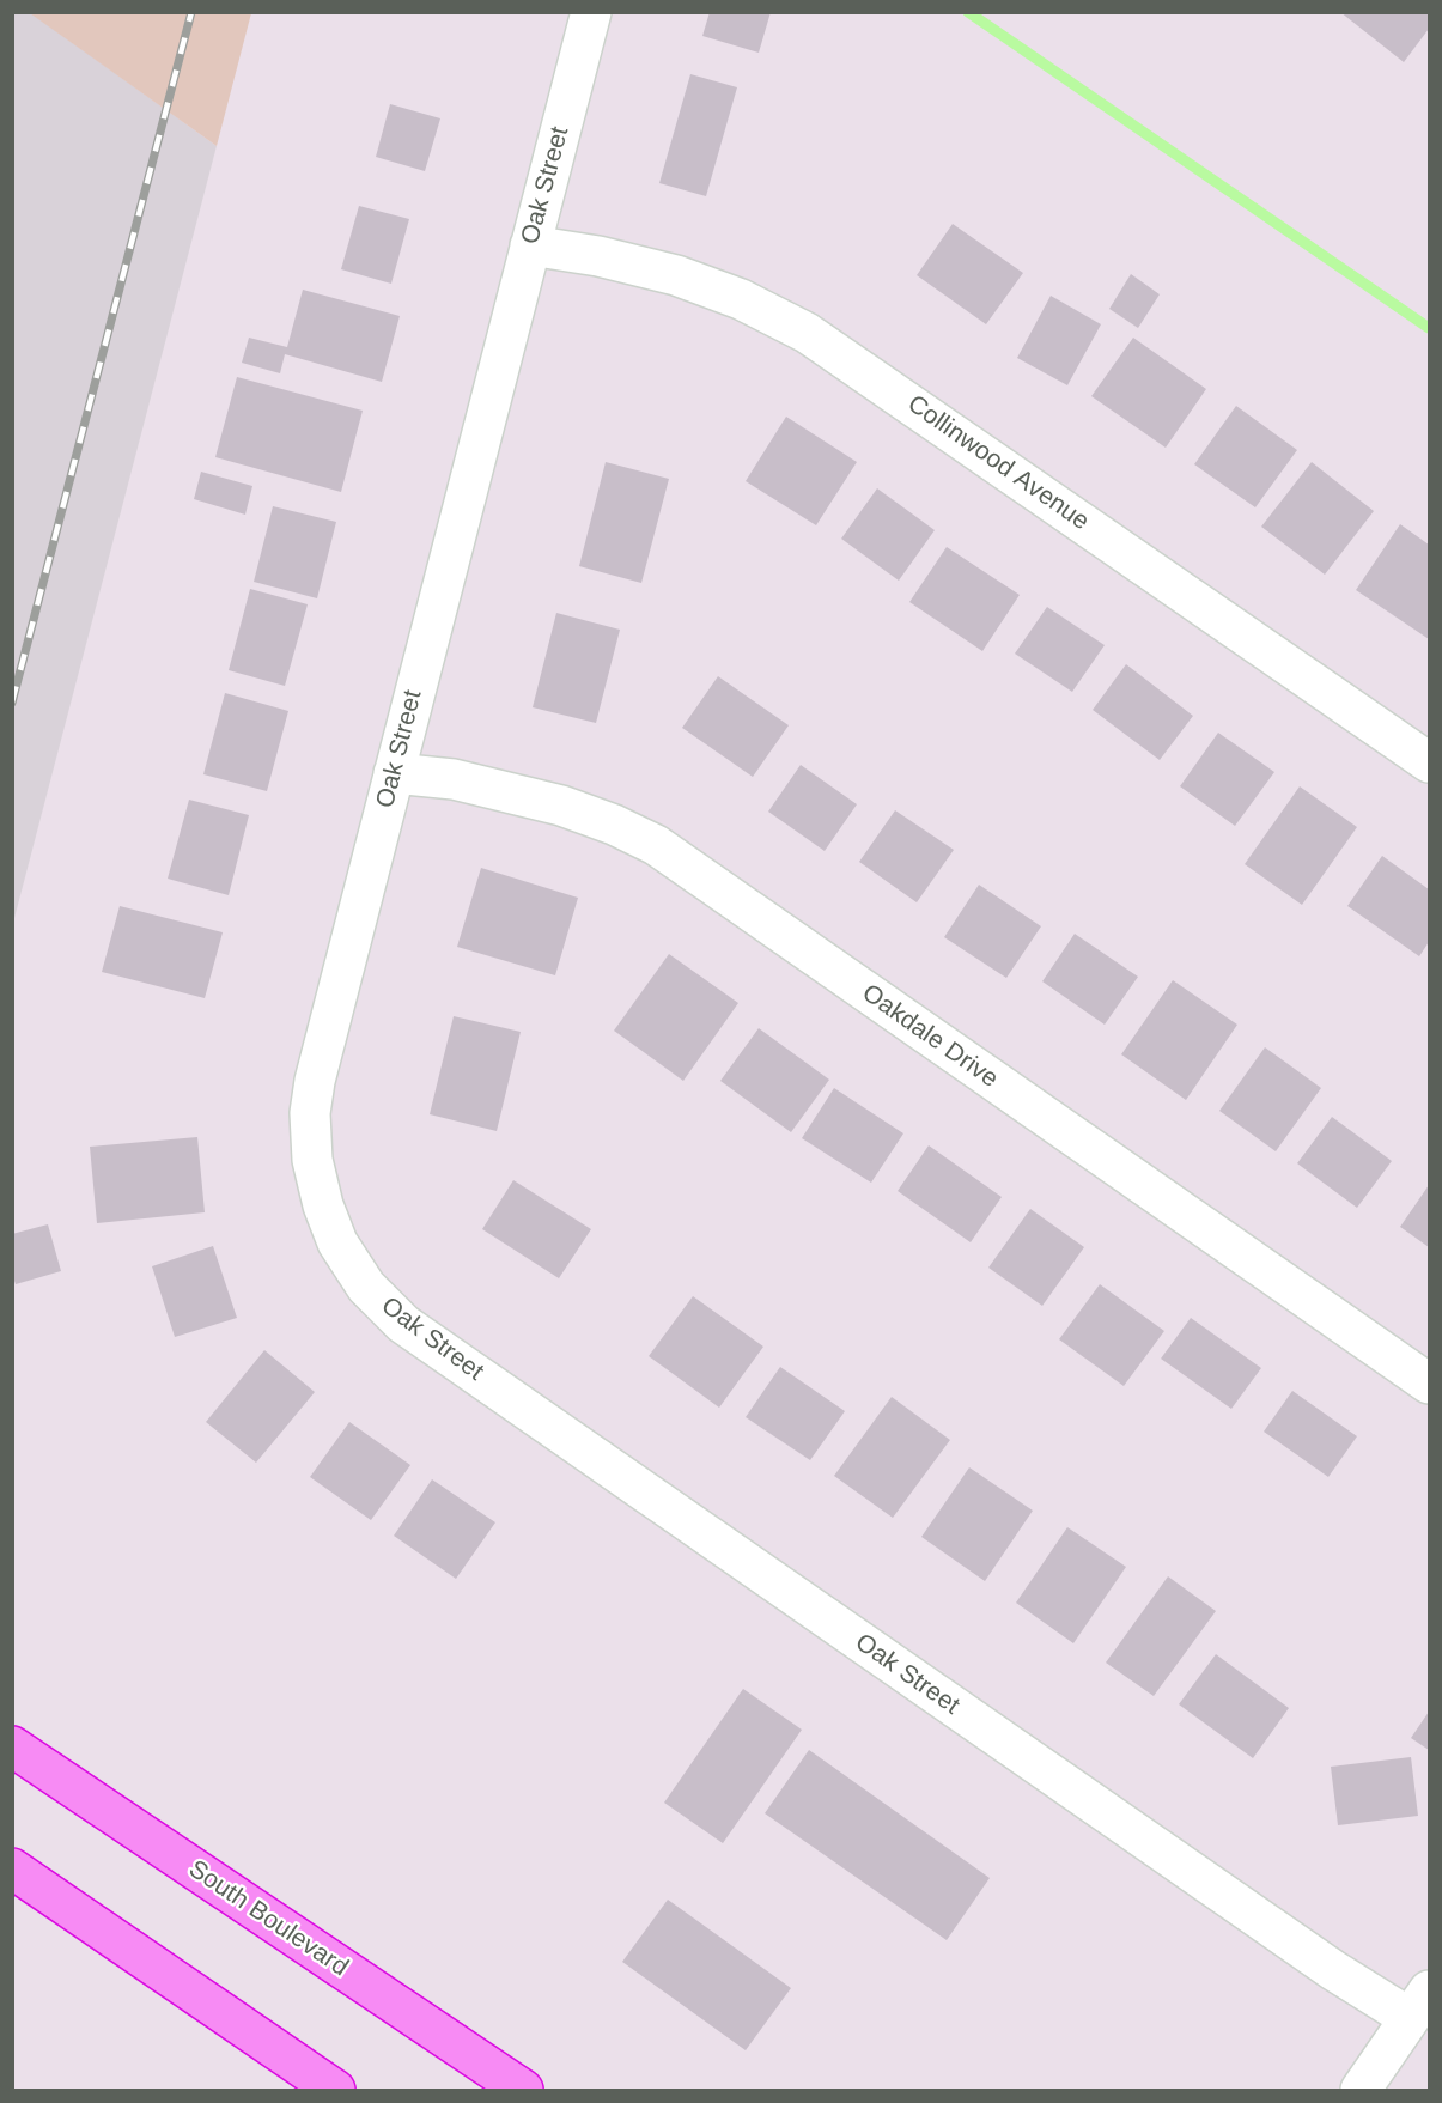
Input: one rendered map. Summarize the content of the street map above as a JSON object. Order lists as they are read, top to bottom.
{
  "streets": {
    "highway": ["South Boulevard"],
    "street": ["Oak Street", "Collinwood Avenue", "Oakdale Drive"]
  },
  "crossings": [
    ["Oak Street", "Collinwood Avenue"],
    ["Oak Street", "Oakdale Drive"]
  ]
}
